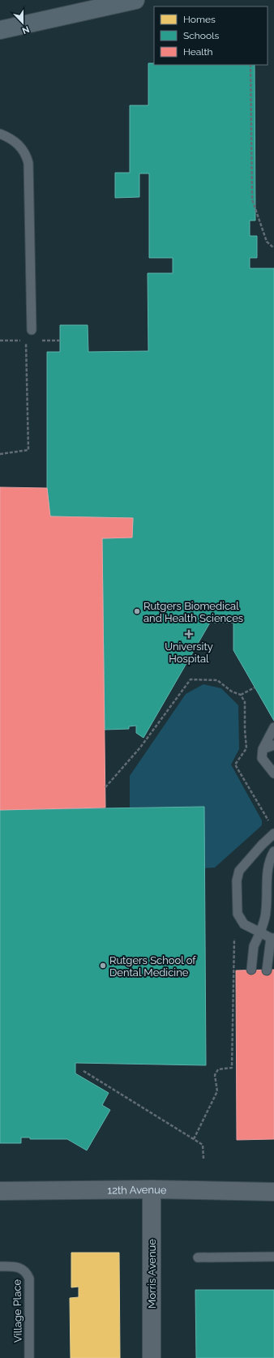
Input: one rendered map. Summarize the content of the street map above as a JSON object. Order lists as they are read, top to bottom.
{
  "streets": {
    "street": ["12th Avenue", "Morris Avenue"],
    "lane": ["Village Place"]
  },
  "crossings": [
    ["12th Avenue", "Morris Avenue"]
  ],
  "places": {
    "other": ["Rutgers Biomedical and Health Sciences", "Rutgers School of Dental Medicine"],
    "health": ["University Hospital"]
  },
  "legend": ["Homes", "Schools", "Health"],
  "north": "bottom"
}
